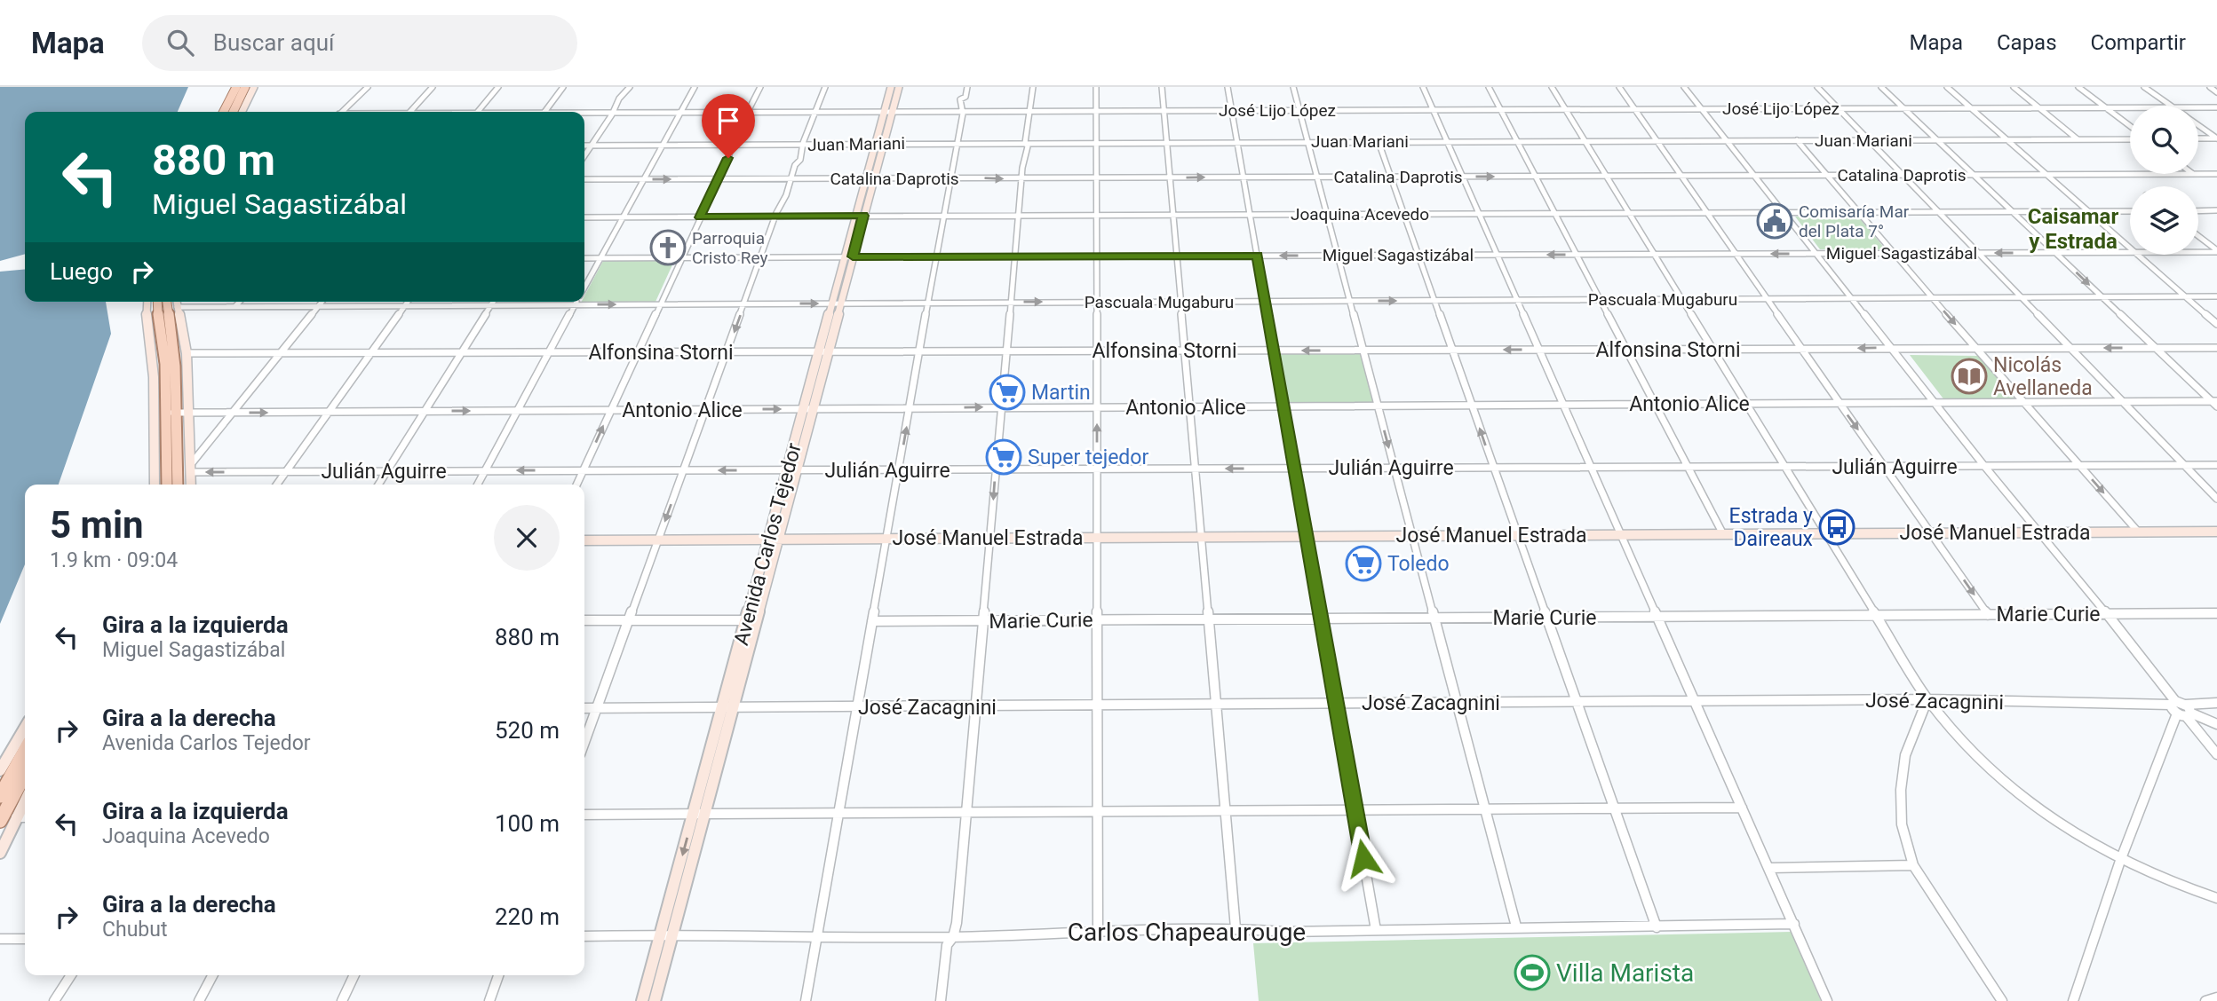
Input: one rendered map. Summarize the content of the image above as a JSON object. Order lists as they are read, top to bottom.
{
  "streets": {
    "main road": ["José Manuel Estrada", "Avenida Carlos Tejedor"],
    "street": [
      "José Lijo López",
      "Juan Mariani",
      "Catalina Daprotis",
      "Joaquina Acevedo",
      "Miguel Sagastizábal",
      "Pascuala Mugaburu",
      "Alfonsina Storni",
      "Antonio Alice",
      "Julián Aguirre",
      "Marie Curie",
      "José Zacagnini",
      "Carlos Chapeaurouge"
    ]
  },
  "crossings": [
    ["José Lijo López", "Avenida Carlos Tejedor"],
    ["Juan Mariani", "Avenida Carlos Tejedor"],
    ["Catalina Daprotis", "Avenida Carlos Tejedor"],
    ["Joaquina Acevedo", "Avenida Carlos Tejedor"],
    ["Miguel Sagastizábal", "Avenida Carlos Tejedor"],
    ["Pascuala Mugaburu", "Avenida Carlos Tejedor"],
    ["Alfonsina Storni", "Avenida Carlos Tejedor"],
    ["Antonio Alice", "Avenida Carlos Tejedor"],
    ["Julián Aguirre", "Avenida Carlos Tejedor"],
    ["José Manuel Estrada", "Avenida Carlos Tejedor"],
    ["Avenida Carlos Tejedor", "José Zacagnini"],
    ["Avenida Carlos Tejedor", "Carlos Chapeaurouge"]
  ],
  "districts": ["Caisamar y Estrada"],
  "places": {
    "public building": ["Comisaría Mar del Plata 7°"],
    "church": ["Parroquia Cristo Rey"],
    "library": ["Nicolás Avellaneda"],
    "supermarket": ["Martin", "Super tejedor", "Toledo"],
    "bus stop": ["Estrada y Daireaux"],
    "sports": ["Villa Marista"]
  },
  "page": {
    "header": "Mapa",
    "search": "Buscar aquí",
    "nav": ["Mapa", "Capas", "Compartir"],
    "turn": ["880 m", "Miguel Sagastizábal"],
    "then": "Luego",
    "heading": ["5 min", "1.9 km · 09:04"],
    "list": [
      {
        "name": "Gira a la izquierda",
        "note": "Miguel Sagastizábal",
        "value": "880 m"
      },
      {
        "name": "Gira a la derecha",
        "note": "Avenida Carlos Tejedor",
        "value": "520 m"
      },
      {
        "name": "Gira a la izquierda",
        "note": "Joaquina Acevedo",
        "value": "100 m"
      },
      {
        "name": "Gira a la derecha",
        "note": "Chubut",
        "value": "220 m"
      }
    ]
  }
}
